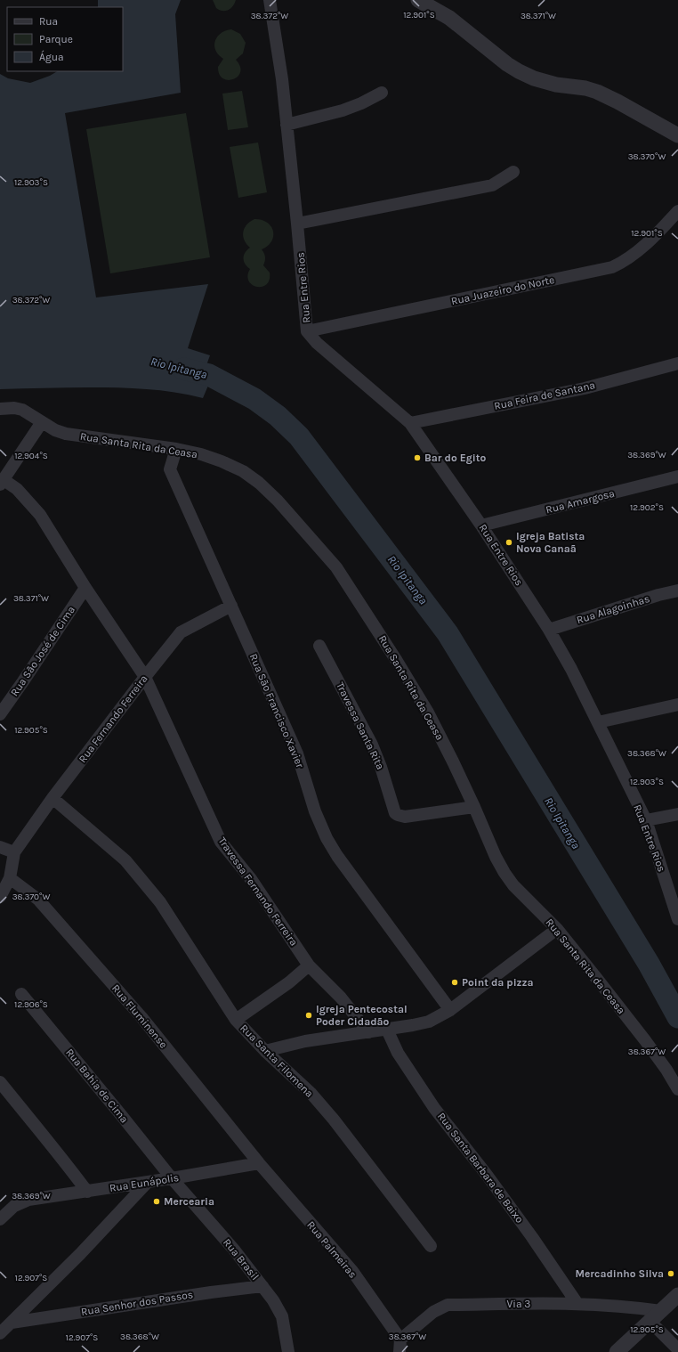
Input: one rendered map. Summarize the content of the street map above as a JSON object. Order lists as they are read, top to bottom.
{
  "streets": {
    "street": [
      "Rua Entre Rios",
      "Rua Juazeiro do Norte",
      "Rua Feira de Santana",
      "Rua Santa Rita da Ceasa",
      "Rua Amargosa",
      "Rua Alagoinhas",
      "Rua São José de Cima",
      "Rua São Francisco Xavier",
      "Rua Fernando Ferreira",
      "Travessa Santa Rita",
      "Travessa Fernando Ferreira",
      "Rua Fluminense",
      "Rua Santa Filomena",
      "Rua Bahia de Cima",
      "Rua Santa Barbara de Baixo",
      "Rua Eunápolis",
      "Rua Palmeiras",
      "Rua Brasil",
      "Rua Senhor dos Passos",
      "Via 3"
    ]
  },
  "crossings": [
    ["Rua Entre Rios", "Rua Juazeiro do Norte"],
    ["Rua Entre Rios", "Rua Feira de Santana"],
    ["Rua Entre Rios", "Rua Amargosa"],
    ["Rua Entre Rios", "Rua Alagoinhas"],
    ["Rua Santa Rita da Ceasa", "Rua São Francisco Xavier"],
    ["Rua Santa Rita da Ceasa", "Travessa Santa Rita"],
    ["Rua São Francisco Xavier", "Rua Fernando Ferreira"],
    ["Rua Fernando Ferreira", "Travessa Fernando Ferreira"],
    ["Rua Fernando Ferreira", "Rua Santa Filomena"],
    ["Rua Fluminense", "Rua Eunápolis"],
    ["Rua Fluminense", "Rua Palmeiras"],
    ["Rua Bahia de Cima", "Rua Eunápolis"],
    ["Rua Bahia de Cima", "Rua Brasil"],
    ["Rua Santa Barbara de Baixo", "Via 3"],
    ["Rua Eunápolis", "Rua Palmeiras"],
    ["Rua Eunápolis", "Rua Brasil"],
    ["Rua Palmeiras", "Via 3"],
    ["Rua Brasil", "Rua Senhor dos Passos"]
  ],
  "water": ["Rio Ipitanga"],
  "places": [
    "Bar do Egito",
    "Igreja Batista Nova Canaã",
    "Point da pizza",
    "Igreja Pentecostal Poder Cidadão",
    "Mercearia",
    "Mercadinho Silva"
  ],
  "legend": ["Rua", "Parque", "Água"],
  "coordinates": [
    "12.901°S",
    "38.372°W",
    "38.371°W",
    "38.370°W",
    "12.903°S",
    "38.369°W",
    "12.904°S",
    "12.902°S",
    "12.905°S",
    "38.368°W",
    "12.906°S",
    "38.367°W",
    "12.907°S"
  ]
}
